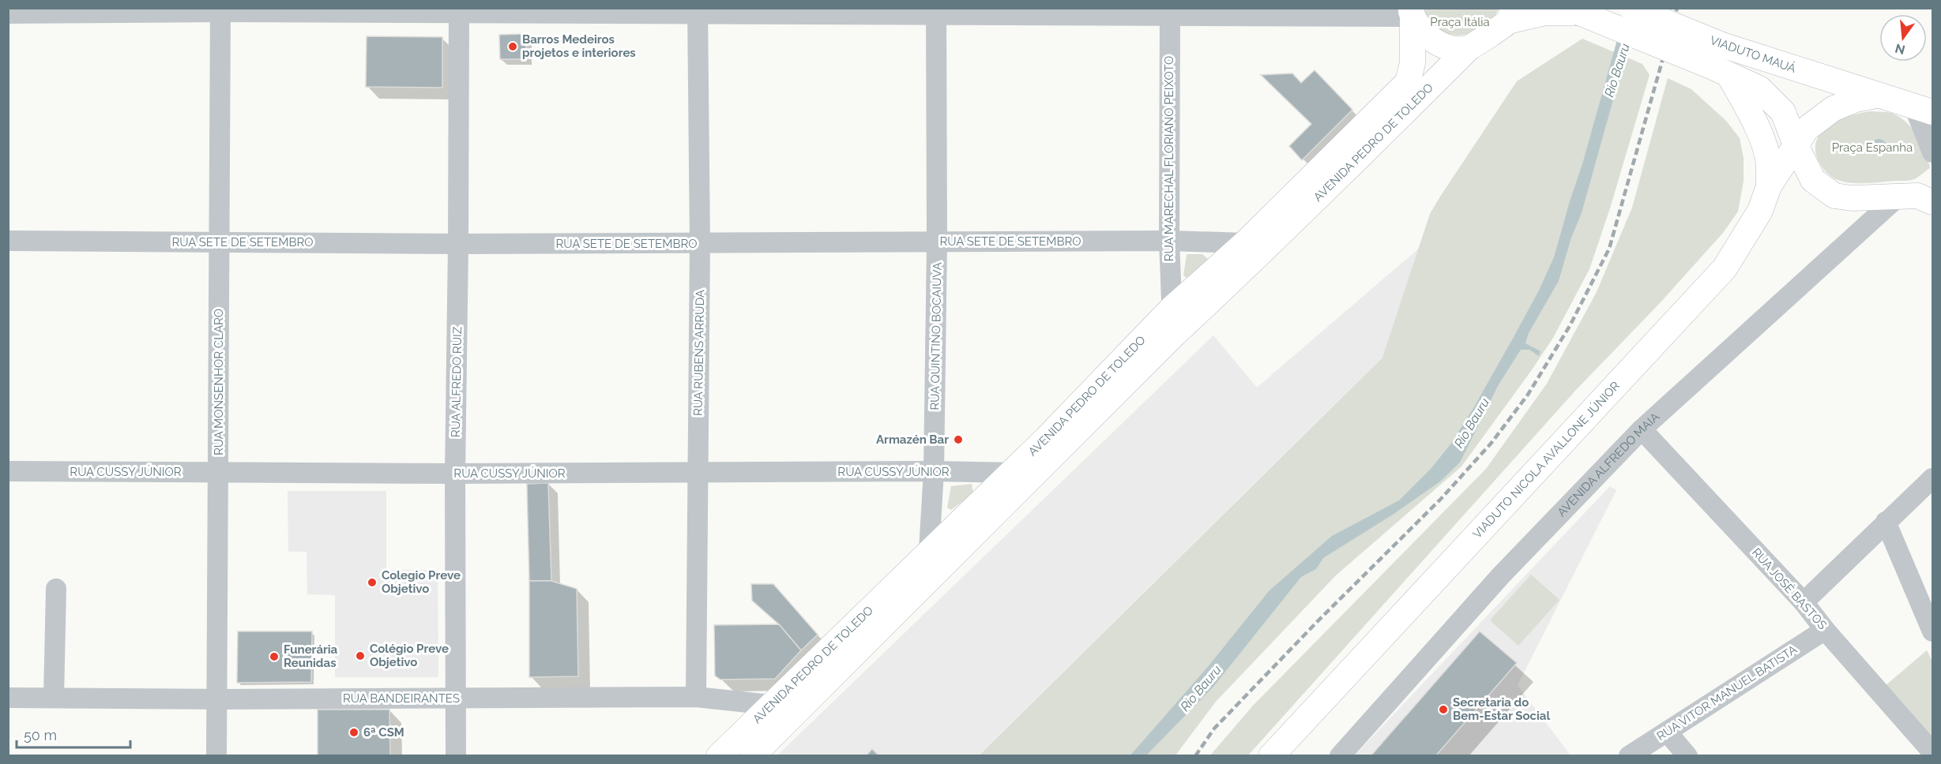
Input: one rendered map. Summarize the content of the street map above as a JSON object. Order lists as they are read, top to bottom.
{
  "streets": {
    "main road": ["VIADUTO MAUÁ", "AVENIDA PEDRO DE TOLEDO", "VIADUTO NICOLA AVALLONE JÚNIOR"],
    "street": [
      "RUA MARECHAL FLORIANO PEIXOTO",
      "RUA SETE DE SETEMBRO",
      "RUA QUINTINO BOCAIUVA",
      "RUA RUBENS ARRUDA",
      "RUA MONSENHOR CLARO",
      "RUA ALFREDO RUIZ",
      "AVENIDA ALFREDO MAIA",
      "RUA CUSSY JÚNIOR",
      "RUA JOSÉ BASTOS",
      "RUA VITOR MANUEL BATISTA",
      "RUA BANDEIRANTES"
    ]
  },
  "crossings": [
    ["AVENIDA PEDRO DE TOLEDO", "RUA MARECHAL FLORIANO PEIXOTO"],
    ["AVENIDA PEDRO DE TOLEDO", "RUA SETE DE SETEMBRO"],
    ["AVENIDA PEDRO DE TOLEDO", "RUA QUINTINO BOCAIUVA"],
    ["AVENIDA PEDRO DE TOLEDO", "RUA CUSSY JÚNIOR"],
    ["AVENIDA PEDRO DE TOLEDO", "RUA BANDEIRANTES"],
    ["RUA MARECHAL FLORIANO PEIXOTO", "RUA SETE DE SETEMBRO"],
    ["RUA SETE DE SETEMBRO", "RUA QUINTINO BOCAIUVA"],
    ["RUA SETE DE SETEMBRO", "RUA RUBENS ARRUDA"],
    ["RUA SETE DE SETEMBRO", "RUA MONSENHOR CLARO"],
    ["RUA SETE DE SETEMBRO", "RUA ALFREDO RUIZ"],
    ["RUA QUINTINO BOCAIUVA", "RUA CUSSY JÚNIOR"],
    ["RUA RUBENS ARRUDA", "RUA CUSSY JÚNIOR"],
    ["RUA RUBENS ARRUDA", "RUA BANDEIRANTES"],
    ["RUA MONSENHOR CLARO", "RUA CUSSY JÚNIOR"],
    ["RUA MONSENHOR CLARO", "RUA BANDEIRANTES"],
    ["RUA ALFREDO RUIZ", "RUA CUSSY JÚNIOR"],
    ["RUA ALFREDO RUIZ", "RUA BANDEIRANTES"],
    ["AVENIDA ALFREDO MAIA", "RUA JOSÉ BASTOS"],
    ["RUA JOSÉ BASTOS", "RUA VITOR MANUEL BATISTA"]
  ],
  "water": ["Rio Bauru"],
  "parks": ["Praça Itália", "Praça Espanha"],
  "places": [
    "Barros Medeiros projetos e interiores",
    "Armazén Bar",
    "Colegio Preve Objetivo",
    "Colégio Preve Objetivo",
    "Funerária Reunidas",
    "Secretaria do Bem-Estar Social",
    "6ª CSM"
  ],
  "scale_bar": "50 m",
  "north": "bottom"
}
